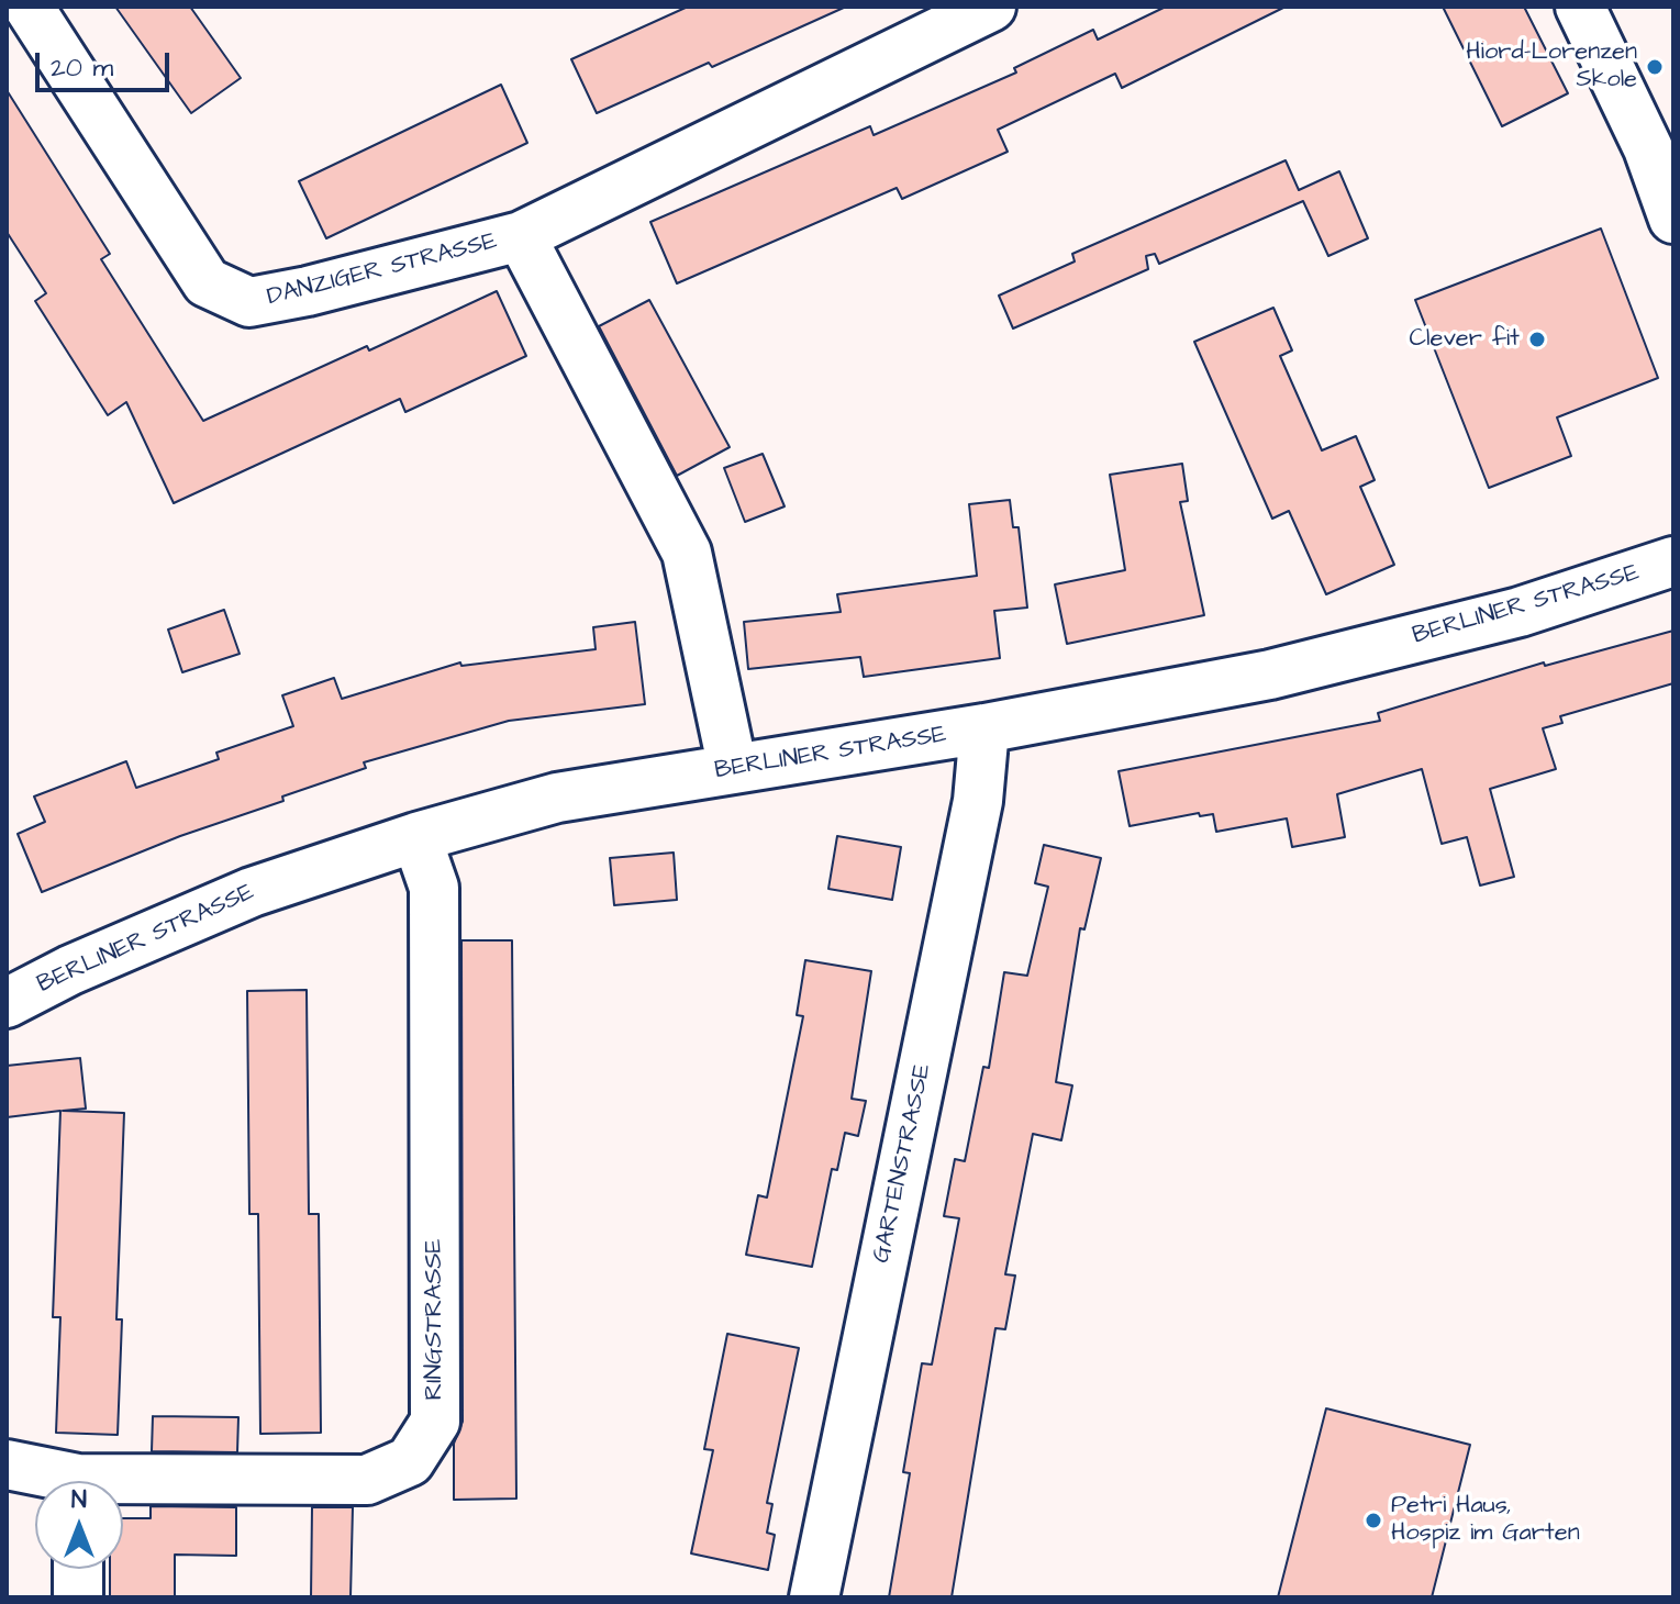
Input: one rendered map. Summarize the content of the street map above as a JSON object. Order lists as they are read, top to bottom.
{
  "streets": {
    "street": [
      "DANZIGER STRASSE",
      "BERLINER STRASSE",
      "GARTENSTRASSE",
      "RINGSTRASSE"
    ]
  },
  "crossings": [
    ["DANZIGER STRASSE", "BERLINER STRASSE"],
    ["BERLINER STRASSE", "GARTENSTRASSE"],
    ["BERLINER STRASSE", "RINGSTRASSE"]
  ],
  "places": ["Hiord-Lorenzen Skole", "Clever fit", "Petri Haus, Hospiz im Garten"],
  "scale_bar": "20 m",
  "north": "top"
}
